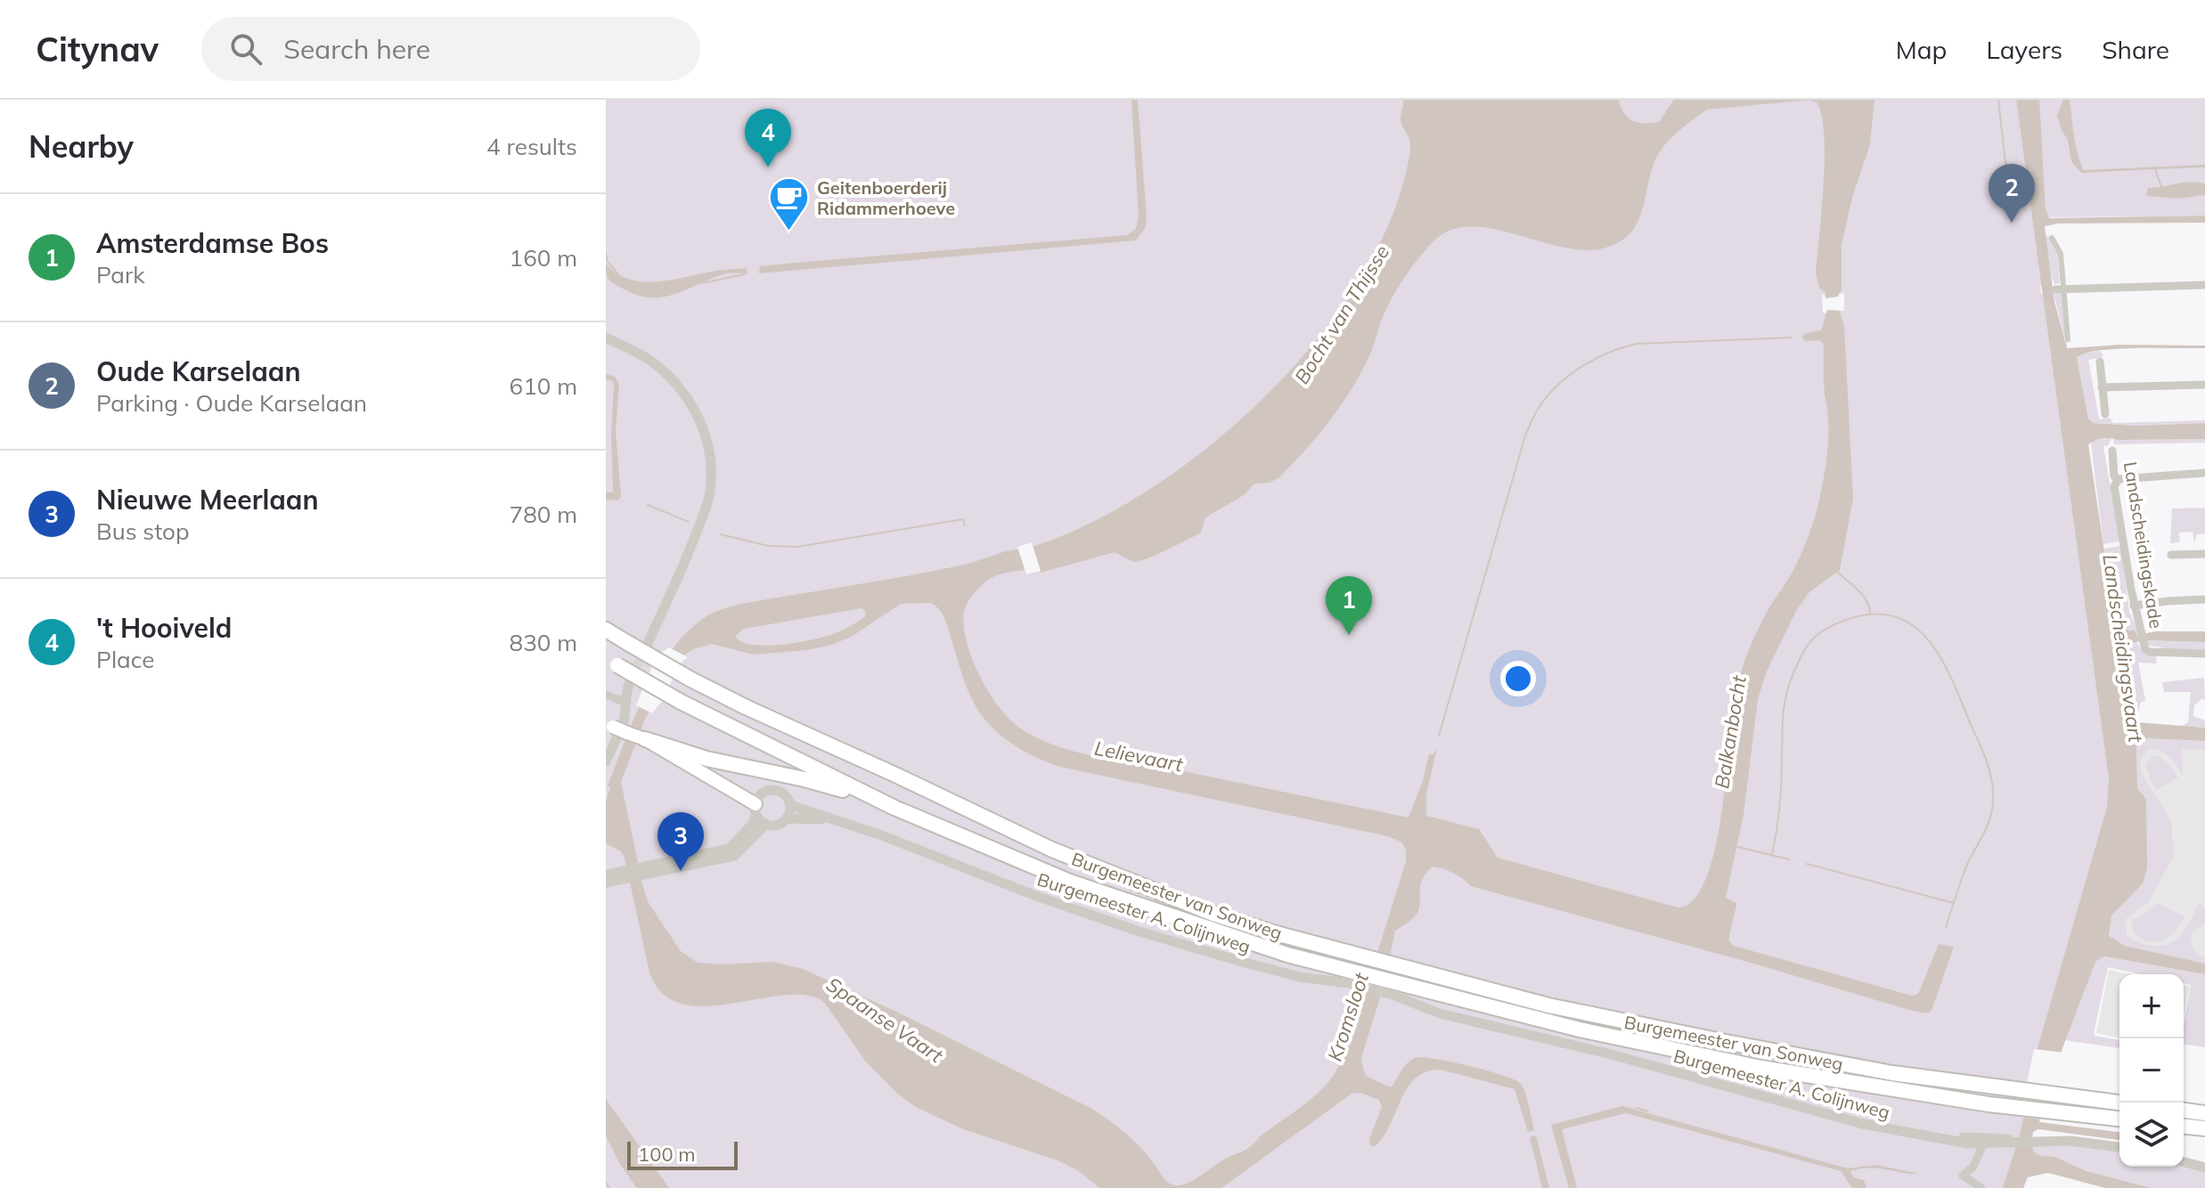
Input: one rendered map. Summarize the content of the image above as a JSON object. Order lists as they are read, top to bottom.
{
  "streets": {
    "highway": ["Burgemeester van Sonweg"],
    "street": ["Landscheidingskade", "Burgemeester A. Colijnweg"]
  },
  "crossings": [
    ["Burgemeester van Sonweg", "Burgemeester A. Colijnweg"]
  ],
  "water": [
    "Bocht van Thijsse",
    "Landscheidingsvaart",
    "Balkanbocht",
    "Lelievaart",
    "Kromsloot",
    "Spaanse Vaart"
  ],
  "places": {
    "cafe": ["Geitenboerderij Ridammerhoeve"]
  },
  "scale_bar": "100 m",
  "page": {
    "header": "Citynav",
    "search": "Search here",
    "nav": ["Map", "Layers", "Share"],
    "heading": ["Nearby", "4 results"],
    "pins": [
      "4",
      "2",
      "1",
      "3"
    ],
    "list": [
      {
        "mark": "1",
        "name": "Amsterdamse Bos",
        "note": "Park",
        "value": "160 m"
      },
      {
        "mark": "2",
        "name": "Oude Karselaan",
        "note": "Parking · Oude Karselaan",
        "value": "610 m"
      },
      {
        "mark": "3",
        "name": "Nieuwe Meerlaan",
        "note": "Bus stop",
        "value": "780 m"
      },
      {
        "mark": "4",
        "name": "'t Hooiveld",
        "note": "Place",
        "value": "830 m"
      }
    ],
    "map_buttons": ["+", "−"],
    "scale": "100 m"
  }
}
